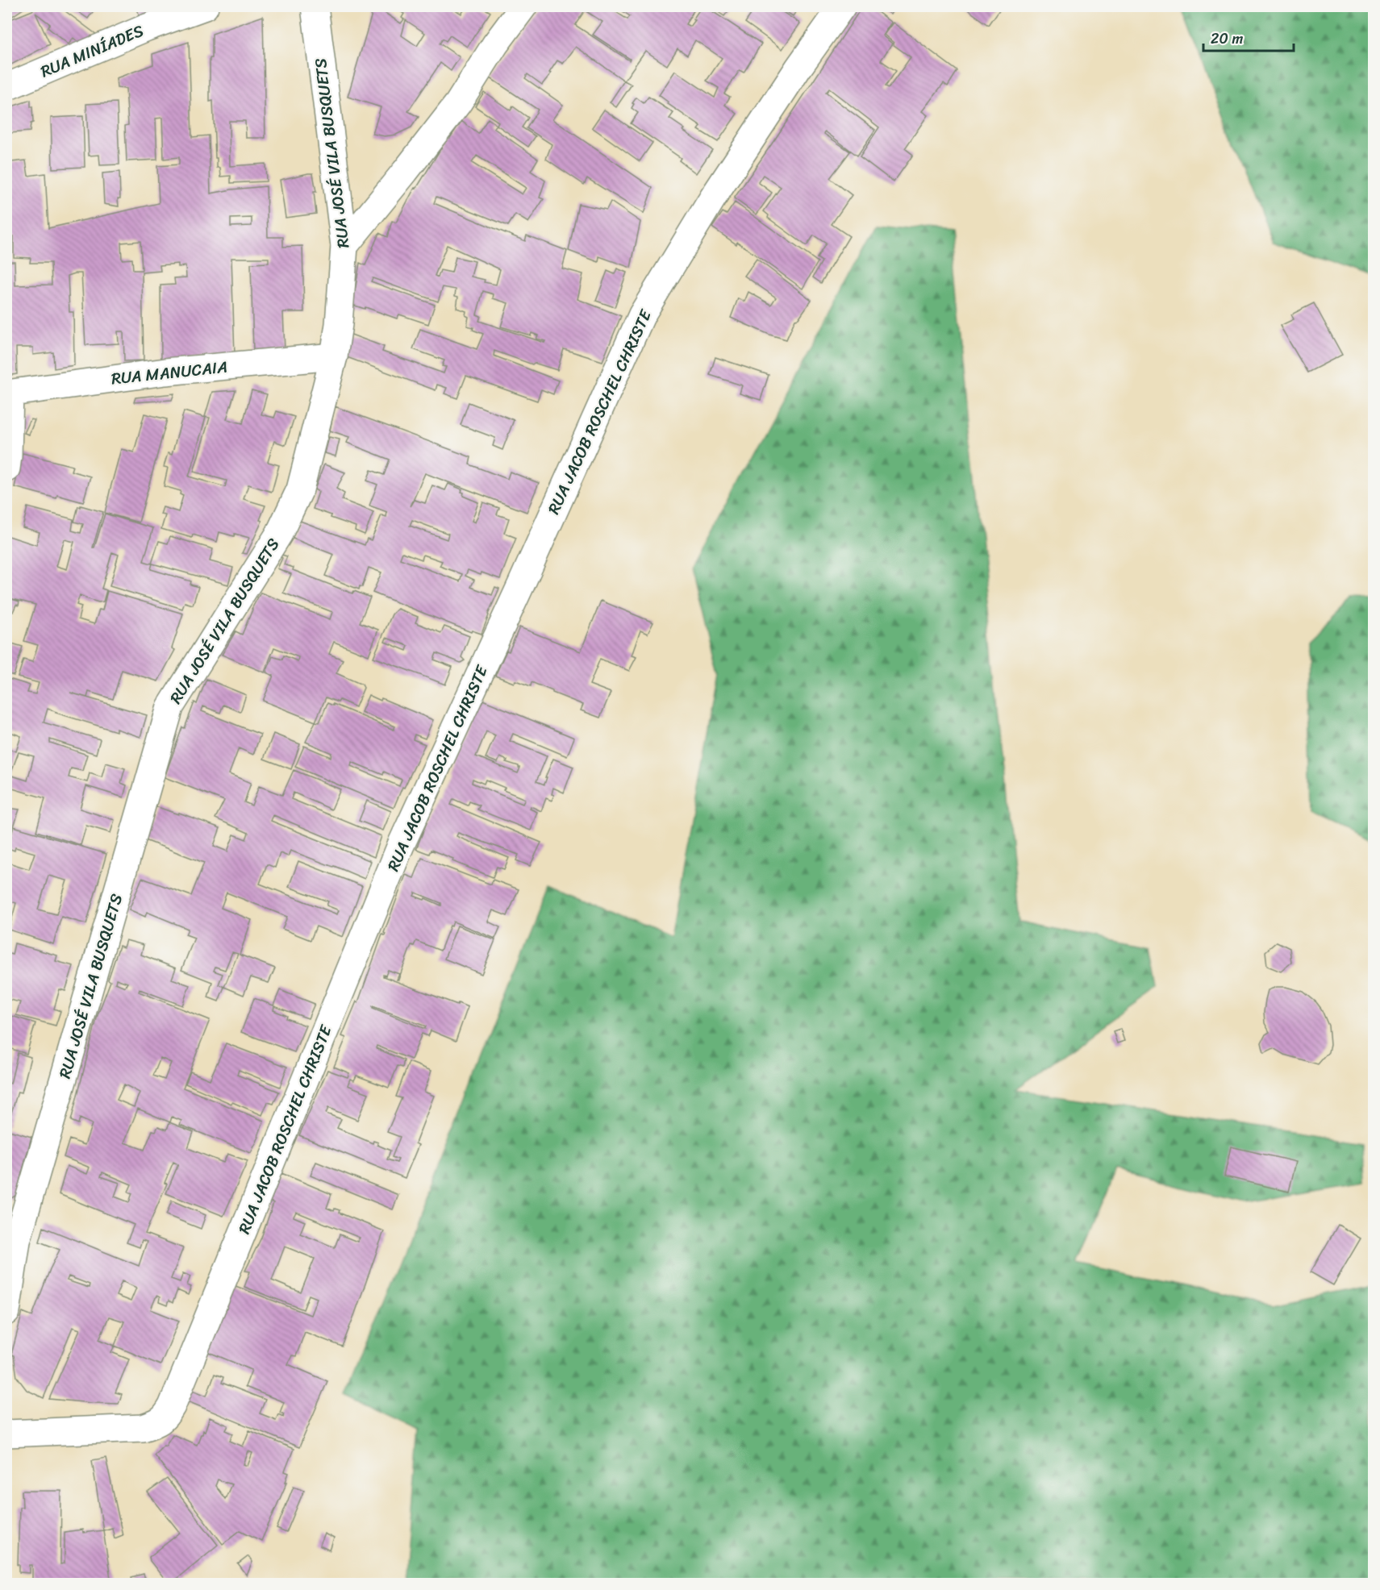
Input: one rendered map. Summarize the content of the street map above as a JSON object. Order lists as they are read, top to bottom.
{
  "streets": {
    "street": [
      "RUA MINÍADES",
      "RUA JOSÉ VILA BUSQUETS",
      "RUA MANUCAIA",
      "RUA JACOB ROSCHEL CHRISTE"
    ]
  },
  "crossings": [
    ["RUA JOSÉ VILA BUSQUETS", "RUA MANUCAIA"]
  ],
  "scale_bar": "20 m"
}
